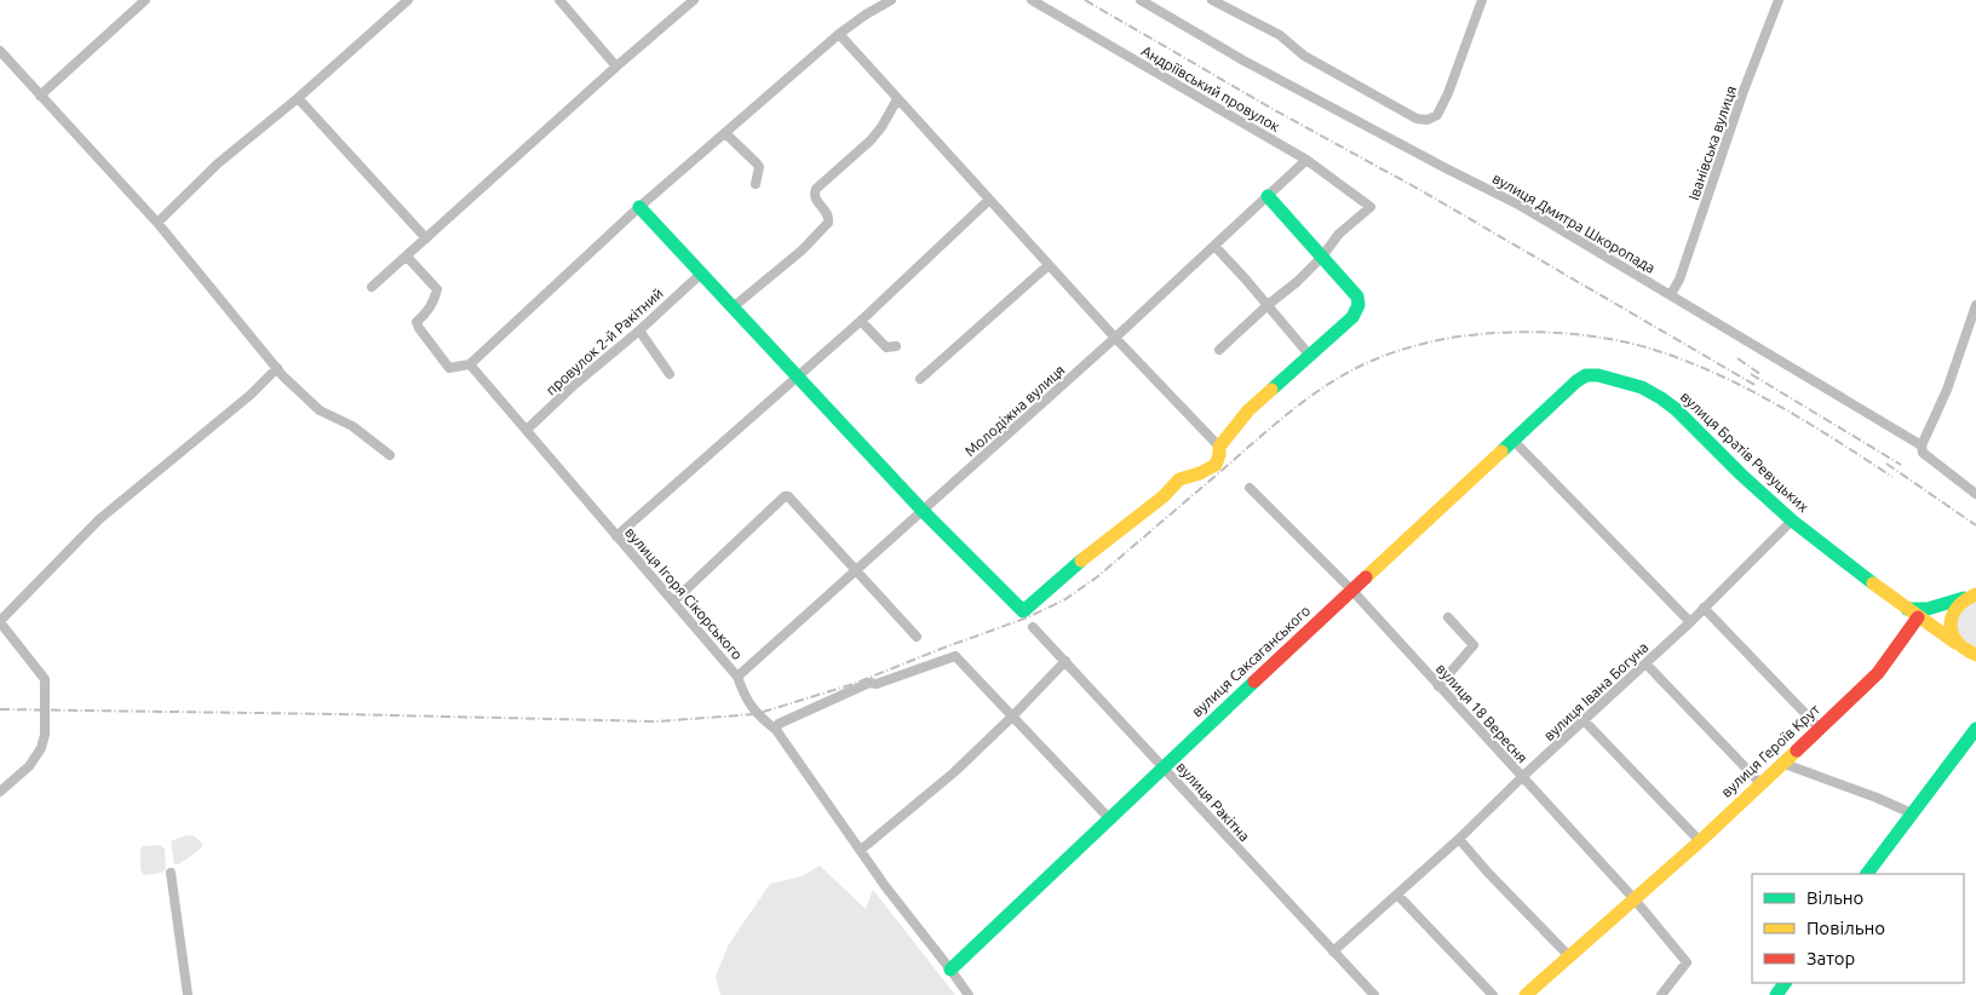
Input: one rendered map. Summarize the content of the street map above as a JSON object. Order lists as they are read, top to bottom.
{
  "streets": {
    "street": [
      "Андріївський провулок",
      "Іванівська вулиця",
      "вулиця Дмитра Шкоропада",
      "провулок 2-й Ракітний",
      "Молодіжна вулиця",
      "вулиця Братів Ревуцьких",
      "вулиця Ігоря Сікорського",
      "вулиця Саксаганського",
      "вулиця Івана Богуна",
      "вулиця 18 Вересня",
      "вулиця Героїв Крут",
      "вулиця Ракітна"
    ]
  },
  "crossings": [
    ["Андріївський провулок", "Молодіжна вулиця"],
    ["Іванівська вулиця", "вулиця Дмитра Шкоропада"],
    ["провулок 2-й Ракітний", "вулиця Ігоря Сікорського"],
    ["Молодіжна вулиця", "вулиця Ігоря Сікорського"],
    ["вулиця Братів Ревуцьких", "вулиця Саксаганського"],
    ["вулиця Братів Ревуцьких", "вулиця Івана Богуна"],
    ["вулиця Братів Ревуцьких", "вулиця Героїв Крут"],
    ["вулиця Ігоря Сікорського", "вулиця Саксаганського"],
    ["вулиця Саксаганського", "вулиця 18 Вересня"],
    ["вулиця Саксаганського", "вулиця Ракітна"],
    ["вулиця Івана Богуна", "вулиця 18 Вересня"],
    ["вулиця Івана Богуна", "вулиця Ракітна"],
    ["вулиця 18 Вересня", "вулиця Героїв Крут"]
  ],
  "legend": ["Вільно", "Повільно", "Затор"]
}
